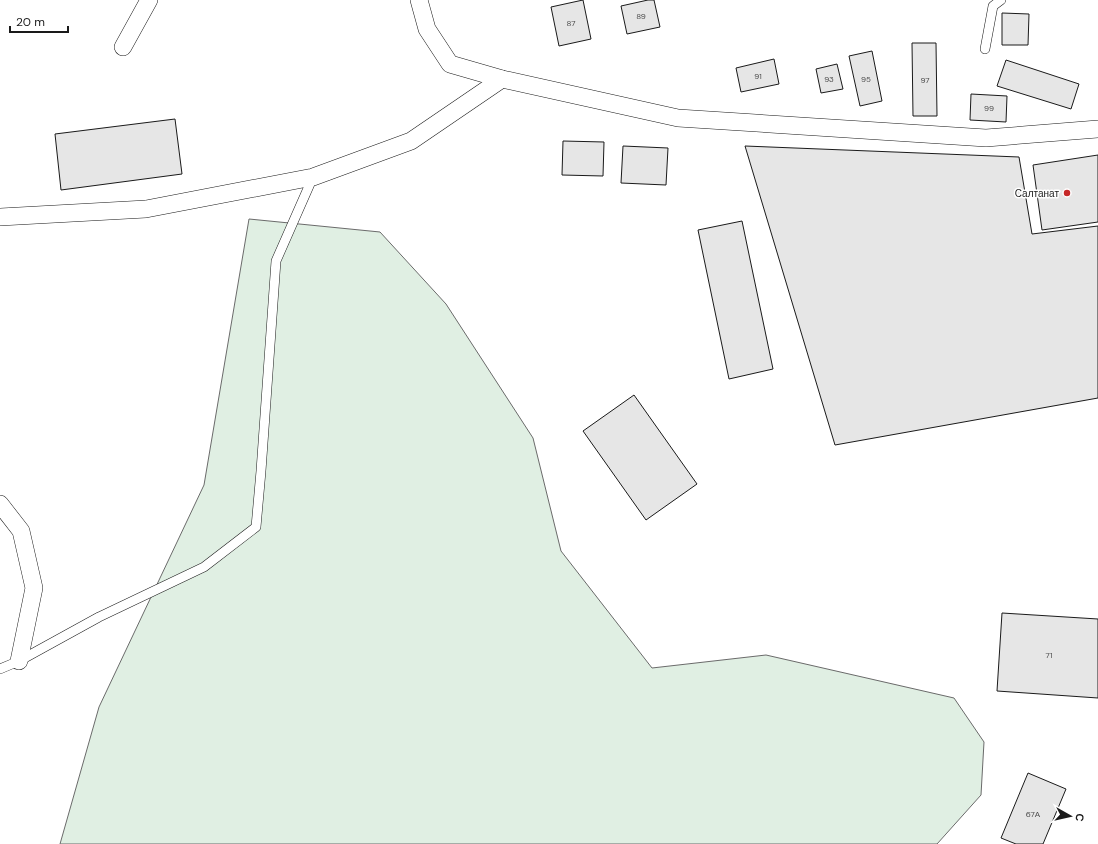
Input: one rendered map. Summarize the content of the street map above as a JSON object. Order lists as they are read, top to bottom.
{
  "places": ["Салтанат"],
  "house_numbers": [
    "89",
    "87",
    "91",
    "93",
    "95",
    "97",
    "99",
    "71",
    "67А"
  ],
  "scale_bar": "20 m",
  "north": "right"
}
